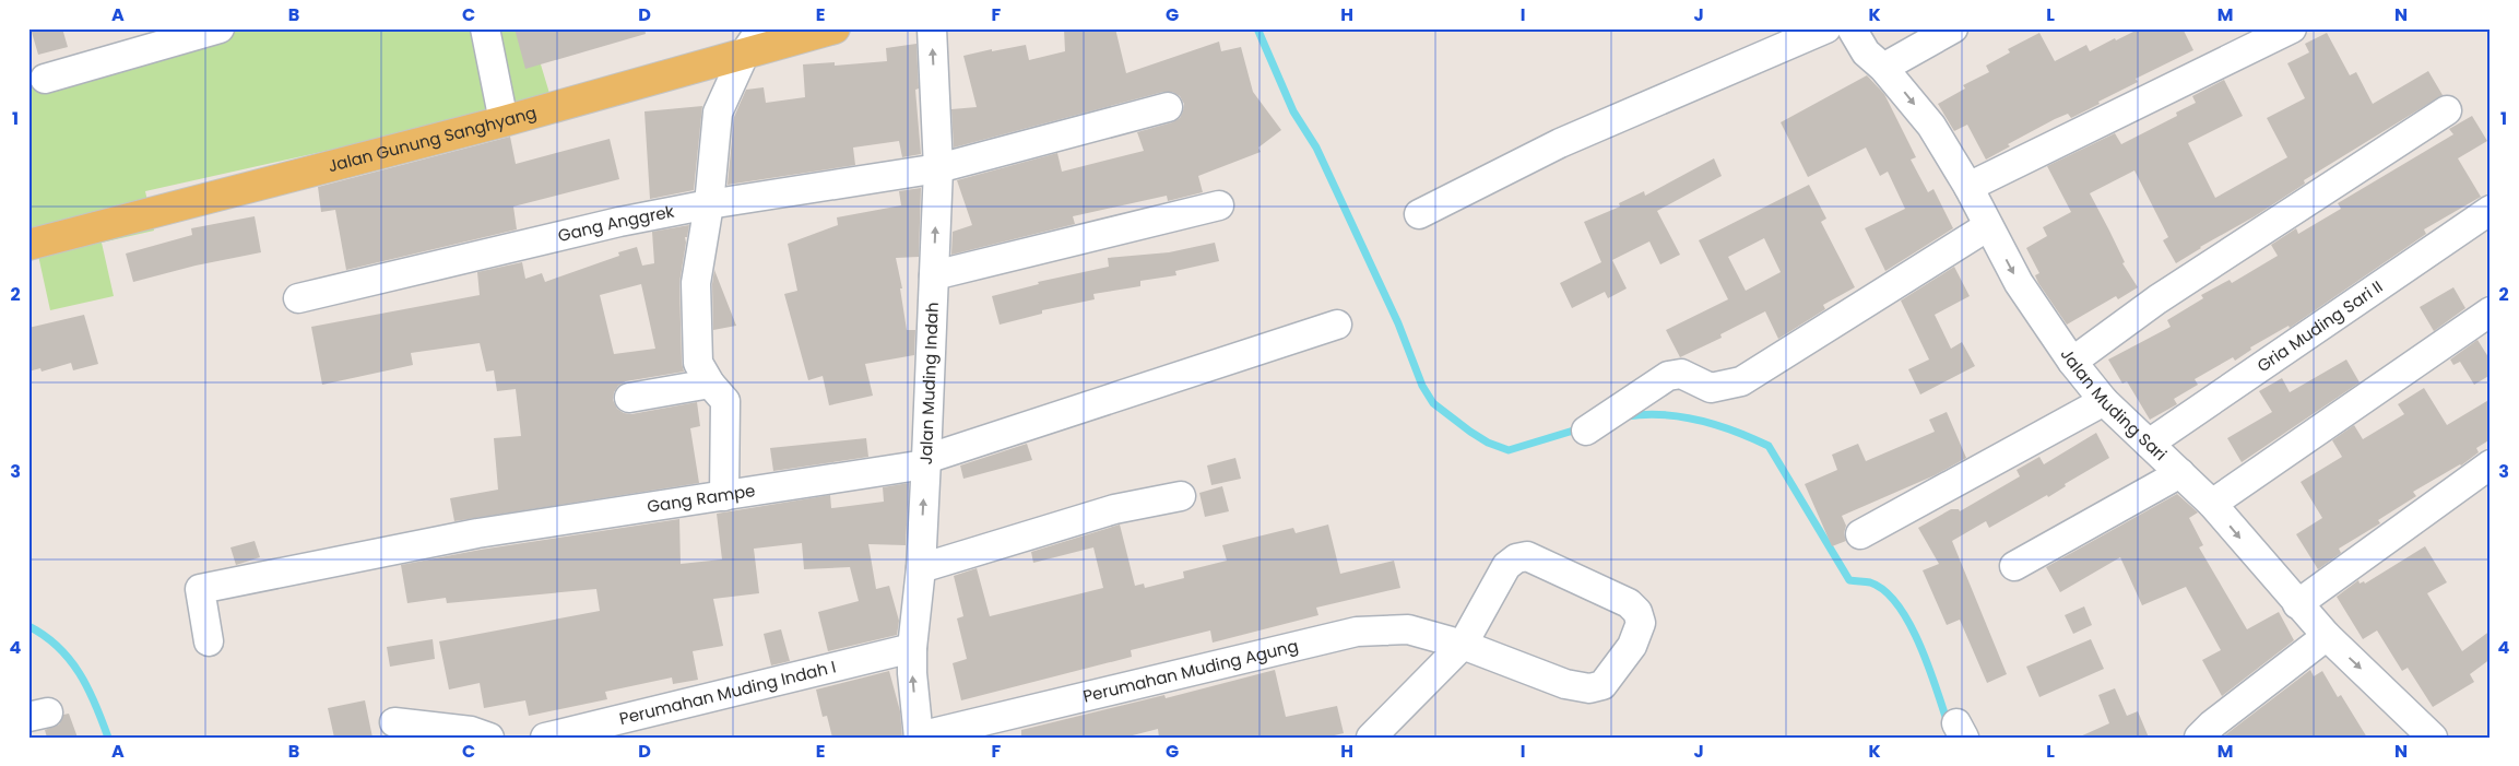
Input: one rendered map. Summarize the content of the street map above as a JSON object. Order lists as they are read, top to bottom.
{
  "streets": {
    "main road": ["Jalan Gunung Sanghyang"],
    "street": [
      "Gang Anggrek",
      "Gria Muding Sari II",
      "Jalan Muding Indah",
      "Jalan Muding Sari",
      "Gang Rampe",
      "Perumahan Muding Agung",
      "Perumahan Muding Indah I"
    ]
  },
  "crossings": [
    ["Gang Anggrek", "Jalan Muding Indah"],
    ["Gria Muding Sari II", "Jalan Muding Sari"],
    ["Jalan Muding Indah", "Gang Rampe"],
    ["Jalan Muding Indah", "Perumahan Muding Agung"],
    ["Jalan Muding Indah", "Perumahan Muding Indah I"]
  ],
  "one_way": ["Jalan Muding Sari"],
  "grid": {
    "columns": [
      "A",
      "B",
      "C",
      "D",
      "E",
      "F",
      "G",
      "H",
      "I",
      "J",
      "K",
      "L",
      "M",
      "N"
    ],
    "rows": [
      "1",
      "2",
      "3",
      "4"
    ]
  }
}
